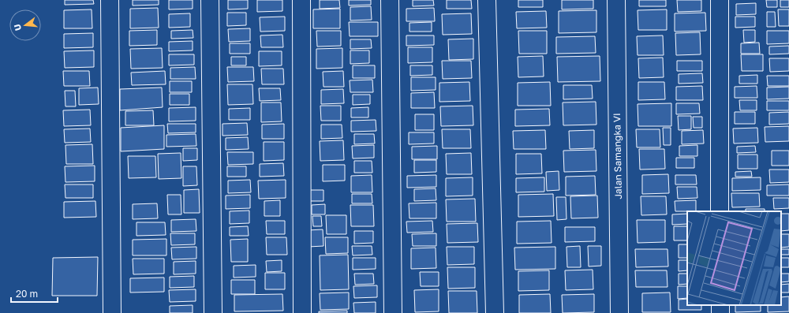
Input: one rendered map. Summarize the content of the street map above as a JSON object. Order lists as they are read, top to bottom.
{
  "streets": {
    "street": ["Jalan Samangka VI"]
  },
  "scale_bar": "20 m",
  "north": "left"
}
